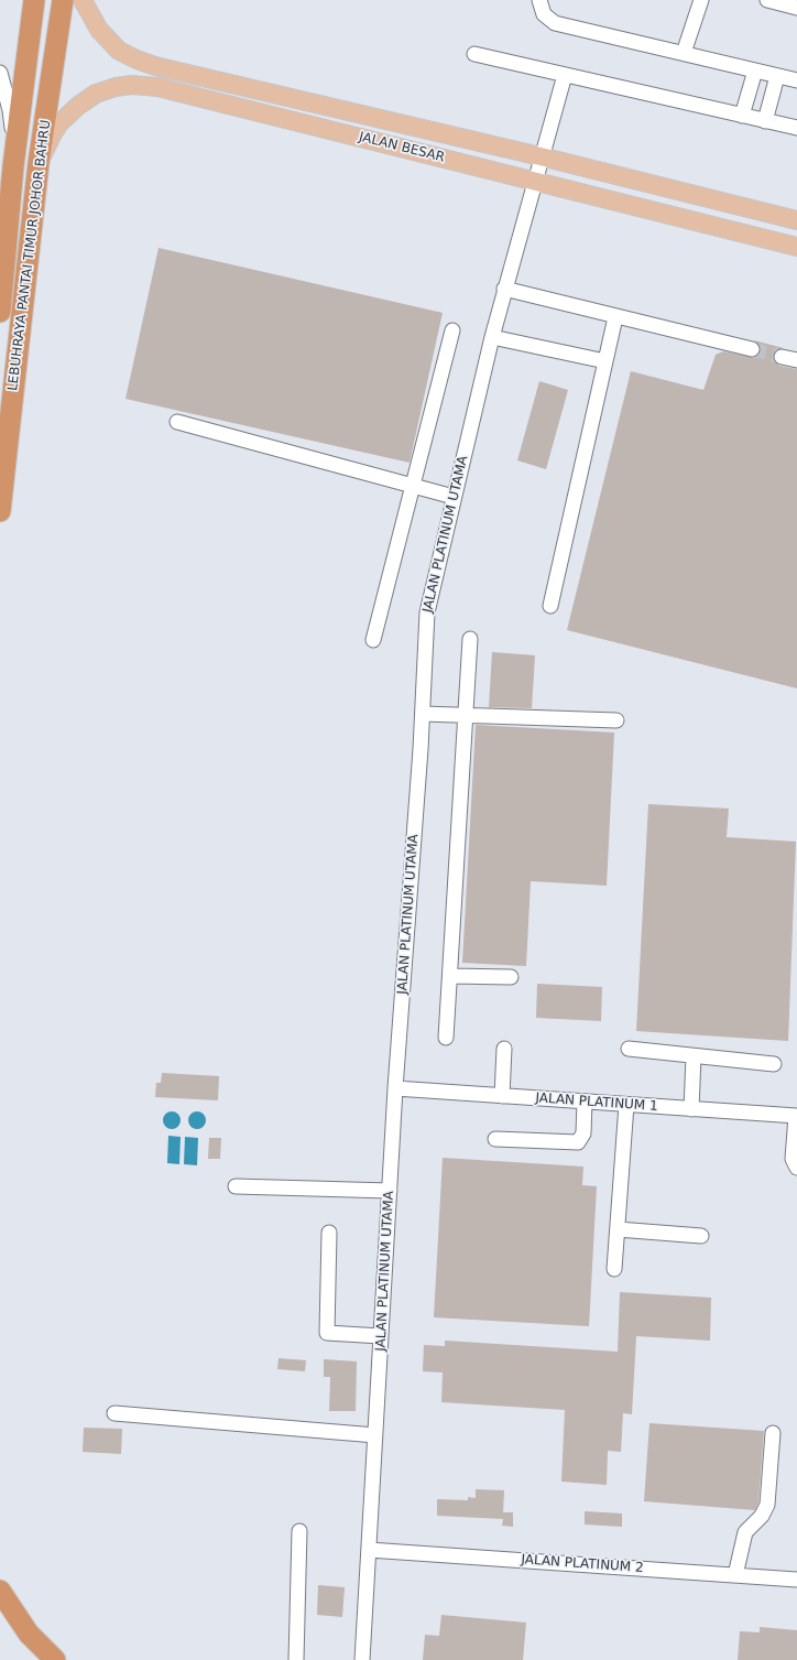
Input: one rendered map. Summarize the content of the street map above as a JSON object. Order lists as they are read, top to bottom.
{
  "streets": {
    "highway": ["LEBUHRAYA PANTAI TIMUR JOHOR BAHRU"],
    "main road": ["JALAN BESAR"],
    "street": ["JALAN PLATINUM UTAMA", "JALAN PLATINUM 1", "JALAN PLATINUM 2"]
  },
  "crossings": [
    ["JALAN BESAR", "LEBUHRAYA PANTAI TIMUR JOHOR BAHRU"],
    ["JALAN BESAR", "JALAN PLATINUM UTAMA"],
    ["JALAN PLATINUM UTAMA", "JALAN PLATINUM 1"],
    ["JALAN PLATINUM UTAMA", "JALAN PLATINUM 2"]
  ]
}
